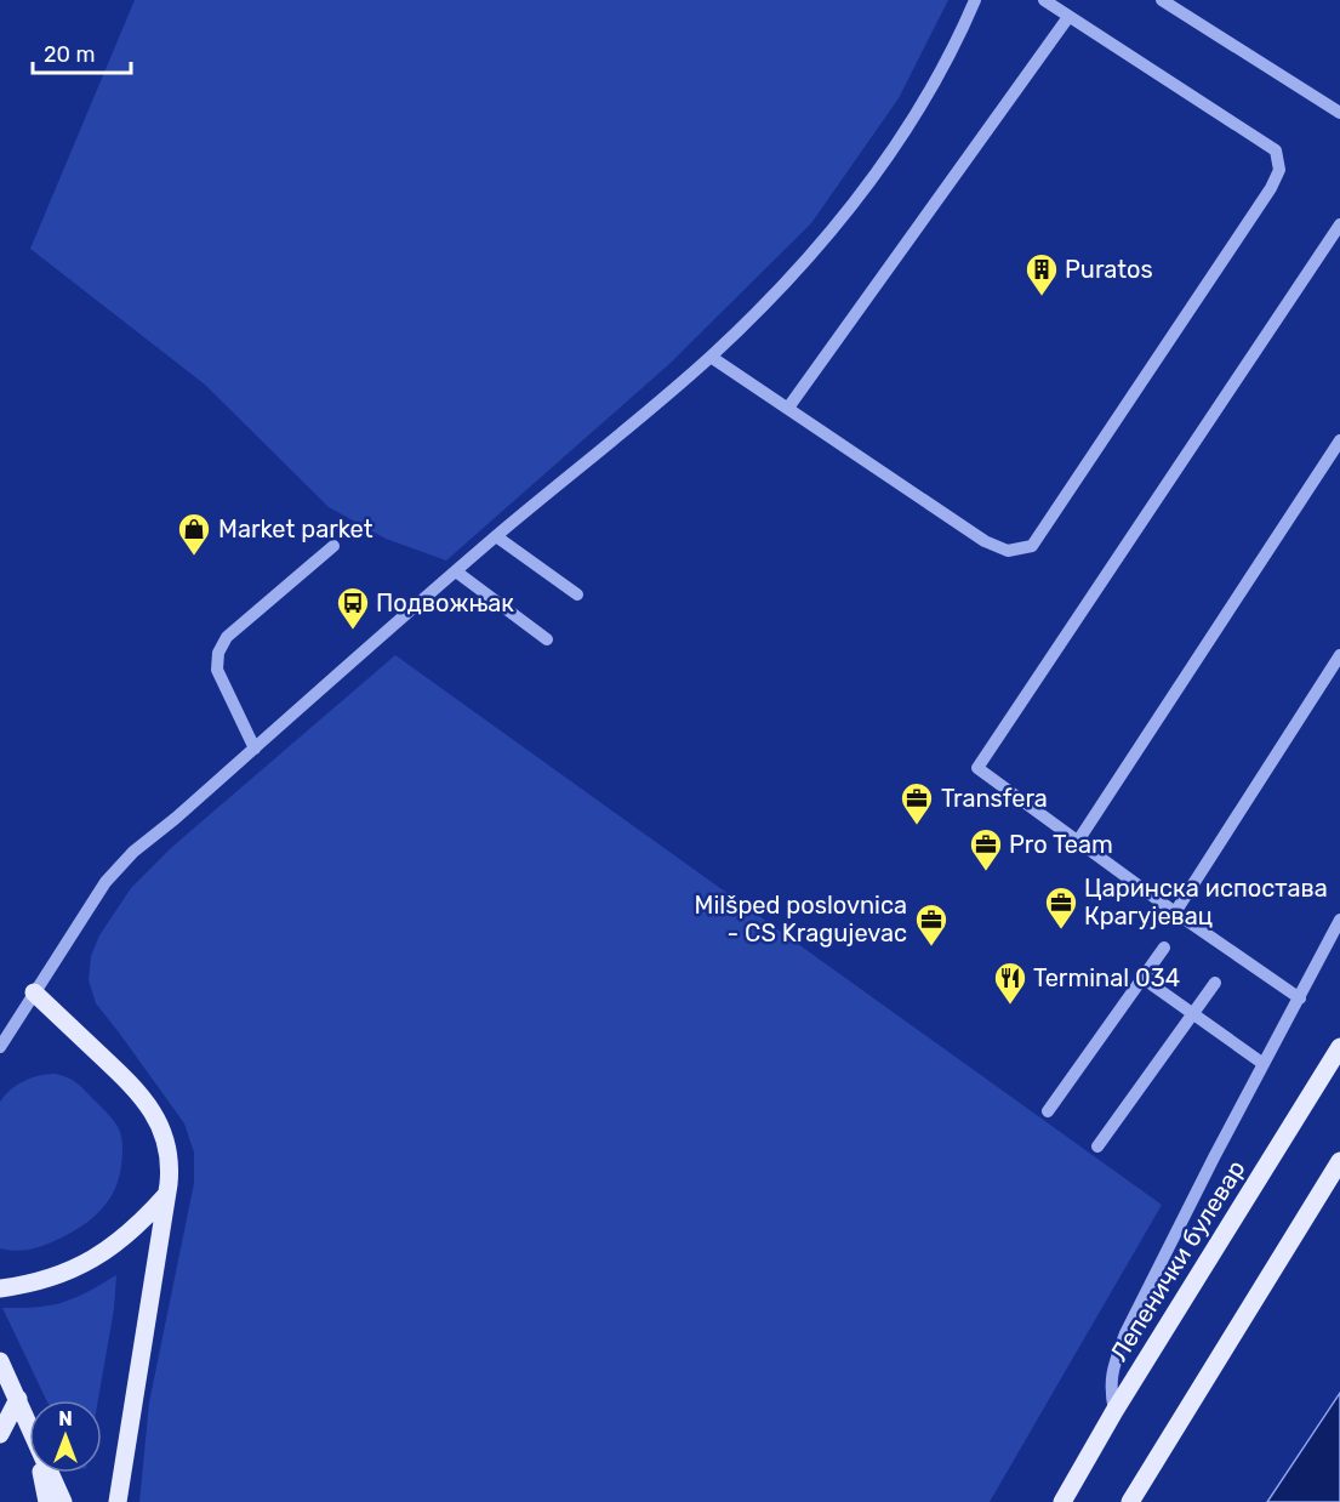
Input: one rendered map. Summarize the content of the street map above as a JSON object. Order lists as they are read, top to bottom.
{
  "streets": {
    "main road": ["Лепенички булевар"]
  },
  "places": {
    "building": ["Puratos"],
    "shop": ["Market parket"],
    "bus stop": ["Подвожњак"],
    "office": [
      "Transfera",
      "Pro Team",
      "Царинска испостава Крагујевац",
      "Milšped poslovnica - CS Kragujevac"
    ],
    "restaurant": ["Terminal 034"]
  },
  "scale_bar": "20 m",
  "north": "top"
}
